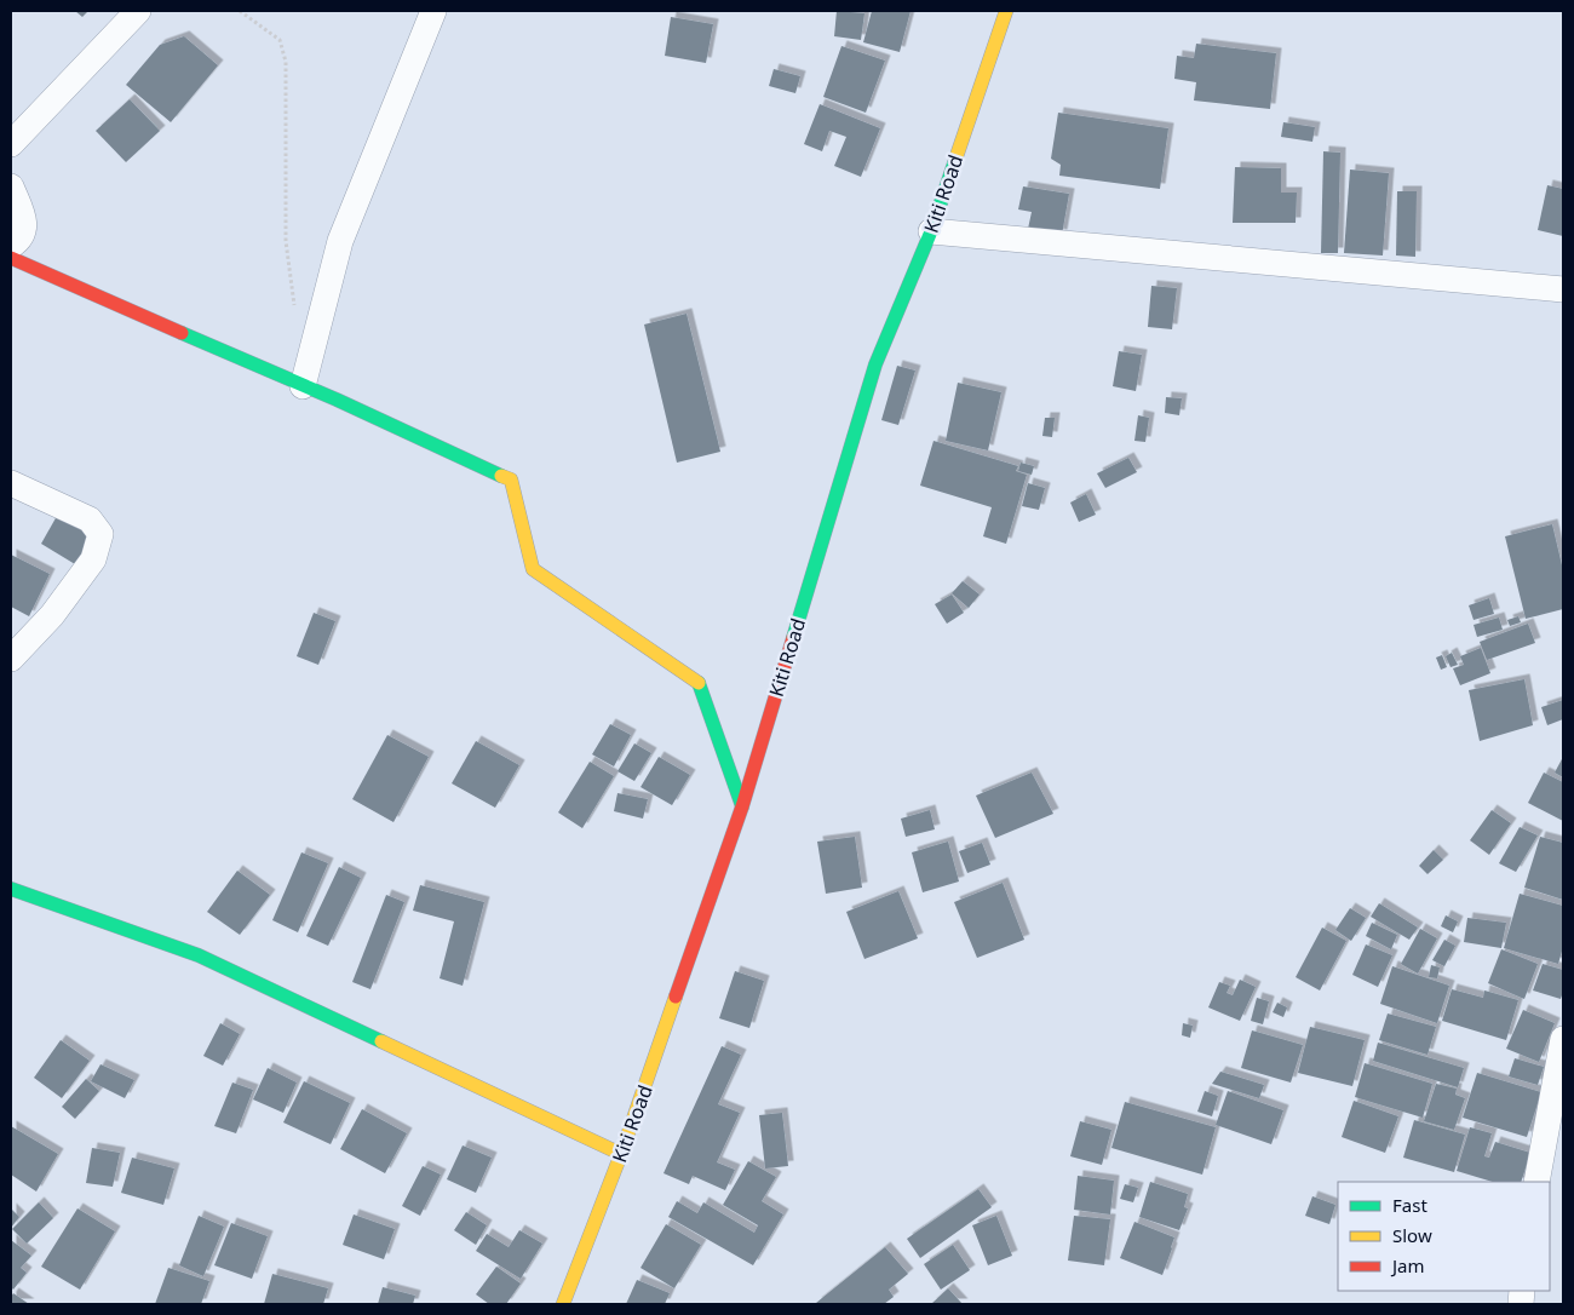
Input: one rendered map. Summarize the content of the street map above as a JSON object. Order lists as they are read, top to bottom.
{
  "streets": {
    "street": ["Kiti Road"]
  },
  "legend": ["Fast", "Slow", "Jam"]
}
